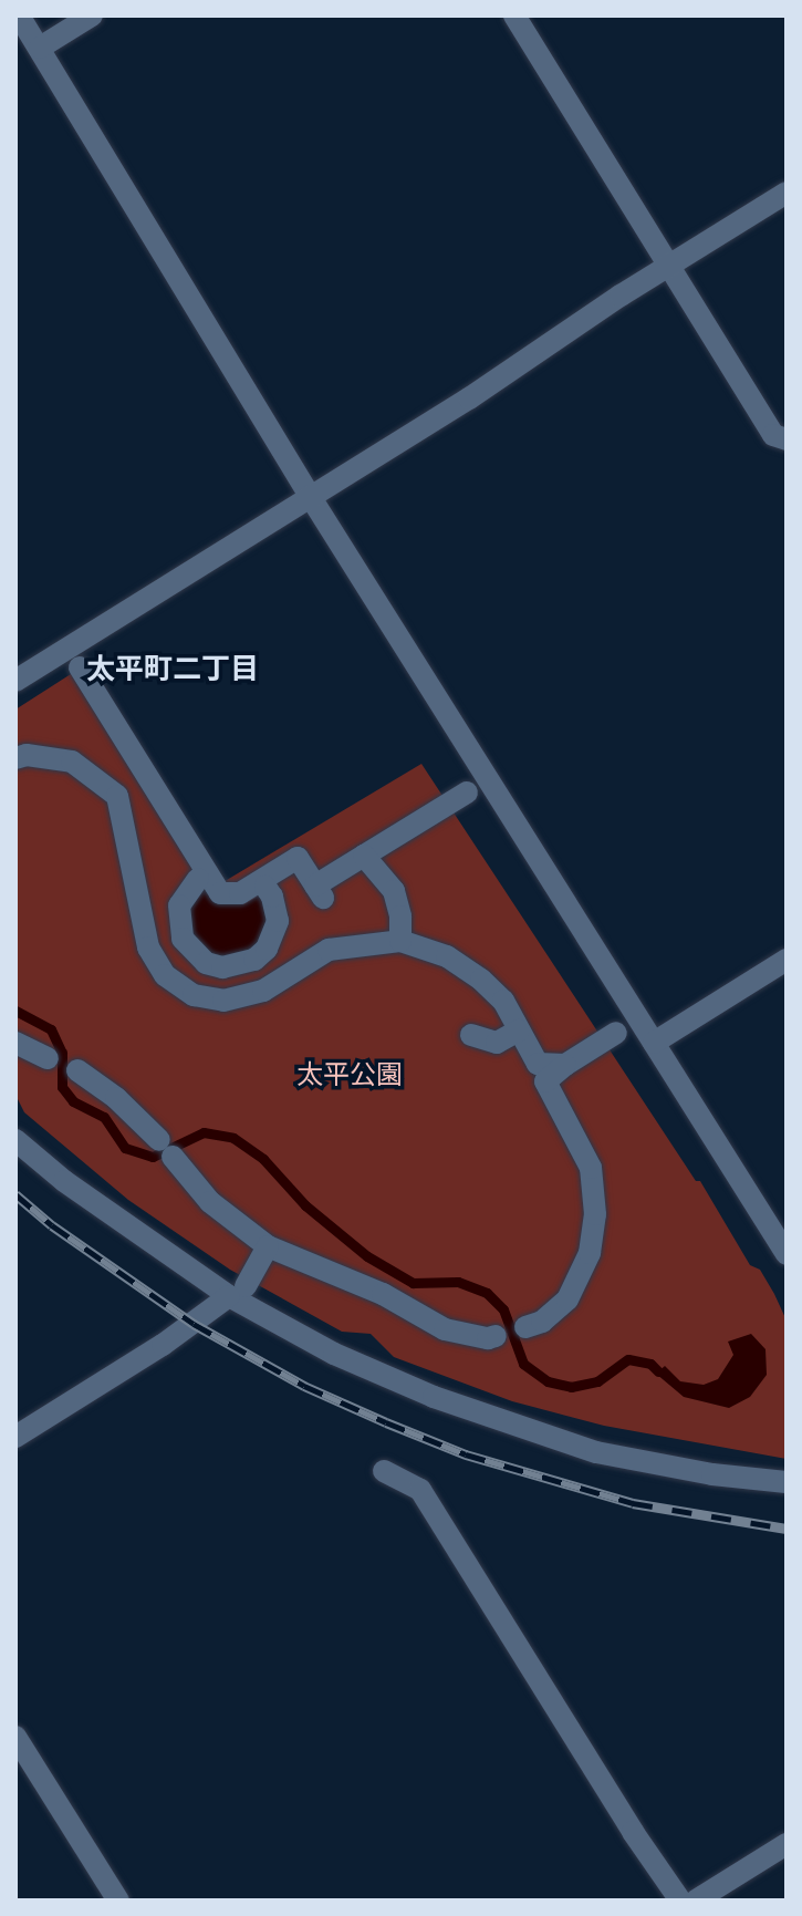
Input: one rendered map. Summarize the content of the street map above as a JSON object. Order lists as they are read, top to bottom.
{
  "districts": ["太平町二丁目"],
  "parks": ["太平公園"]
}
